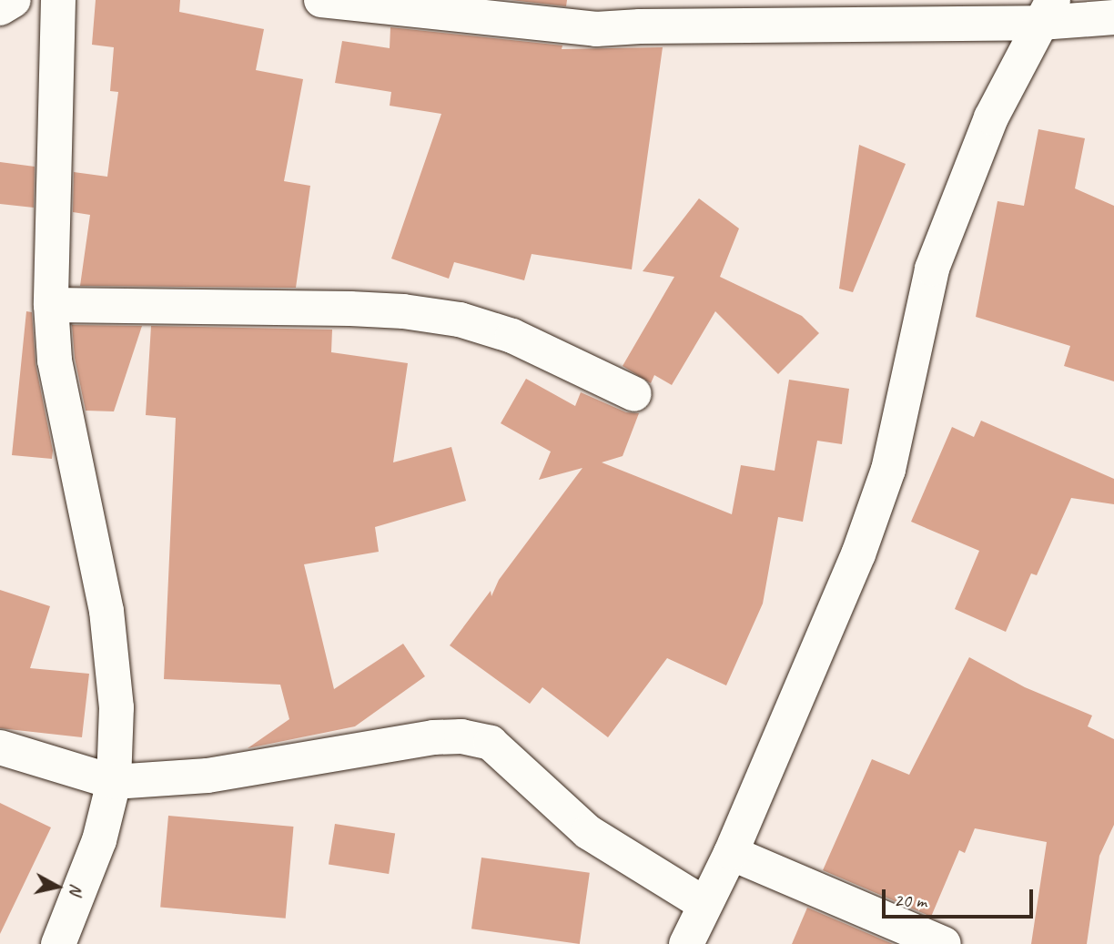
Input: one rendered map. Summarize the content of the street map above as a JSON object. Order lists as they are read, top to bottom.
{
  "scale_bar": "20 m",
  "north": "right"
}
